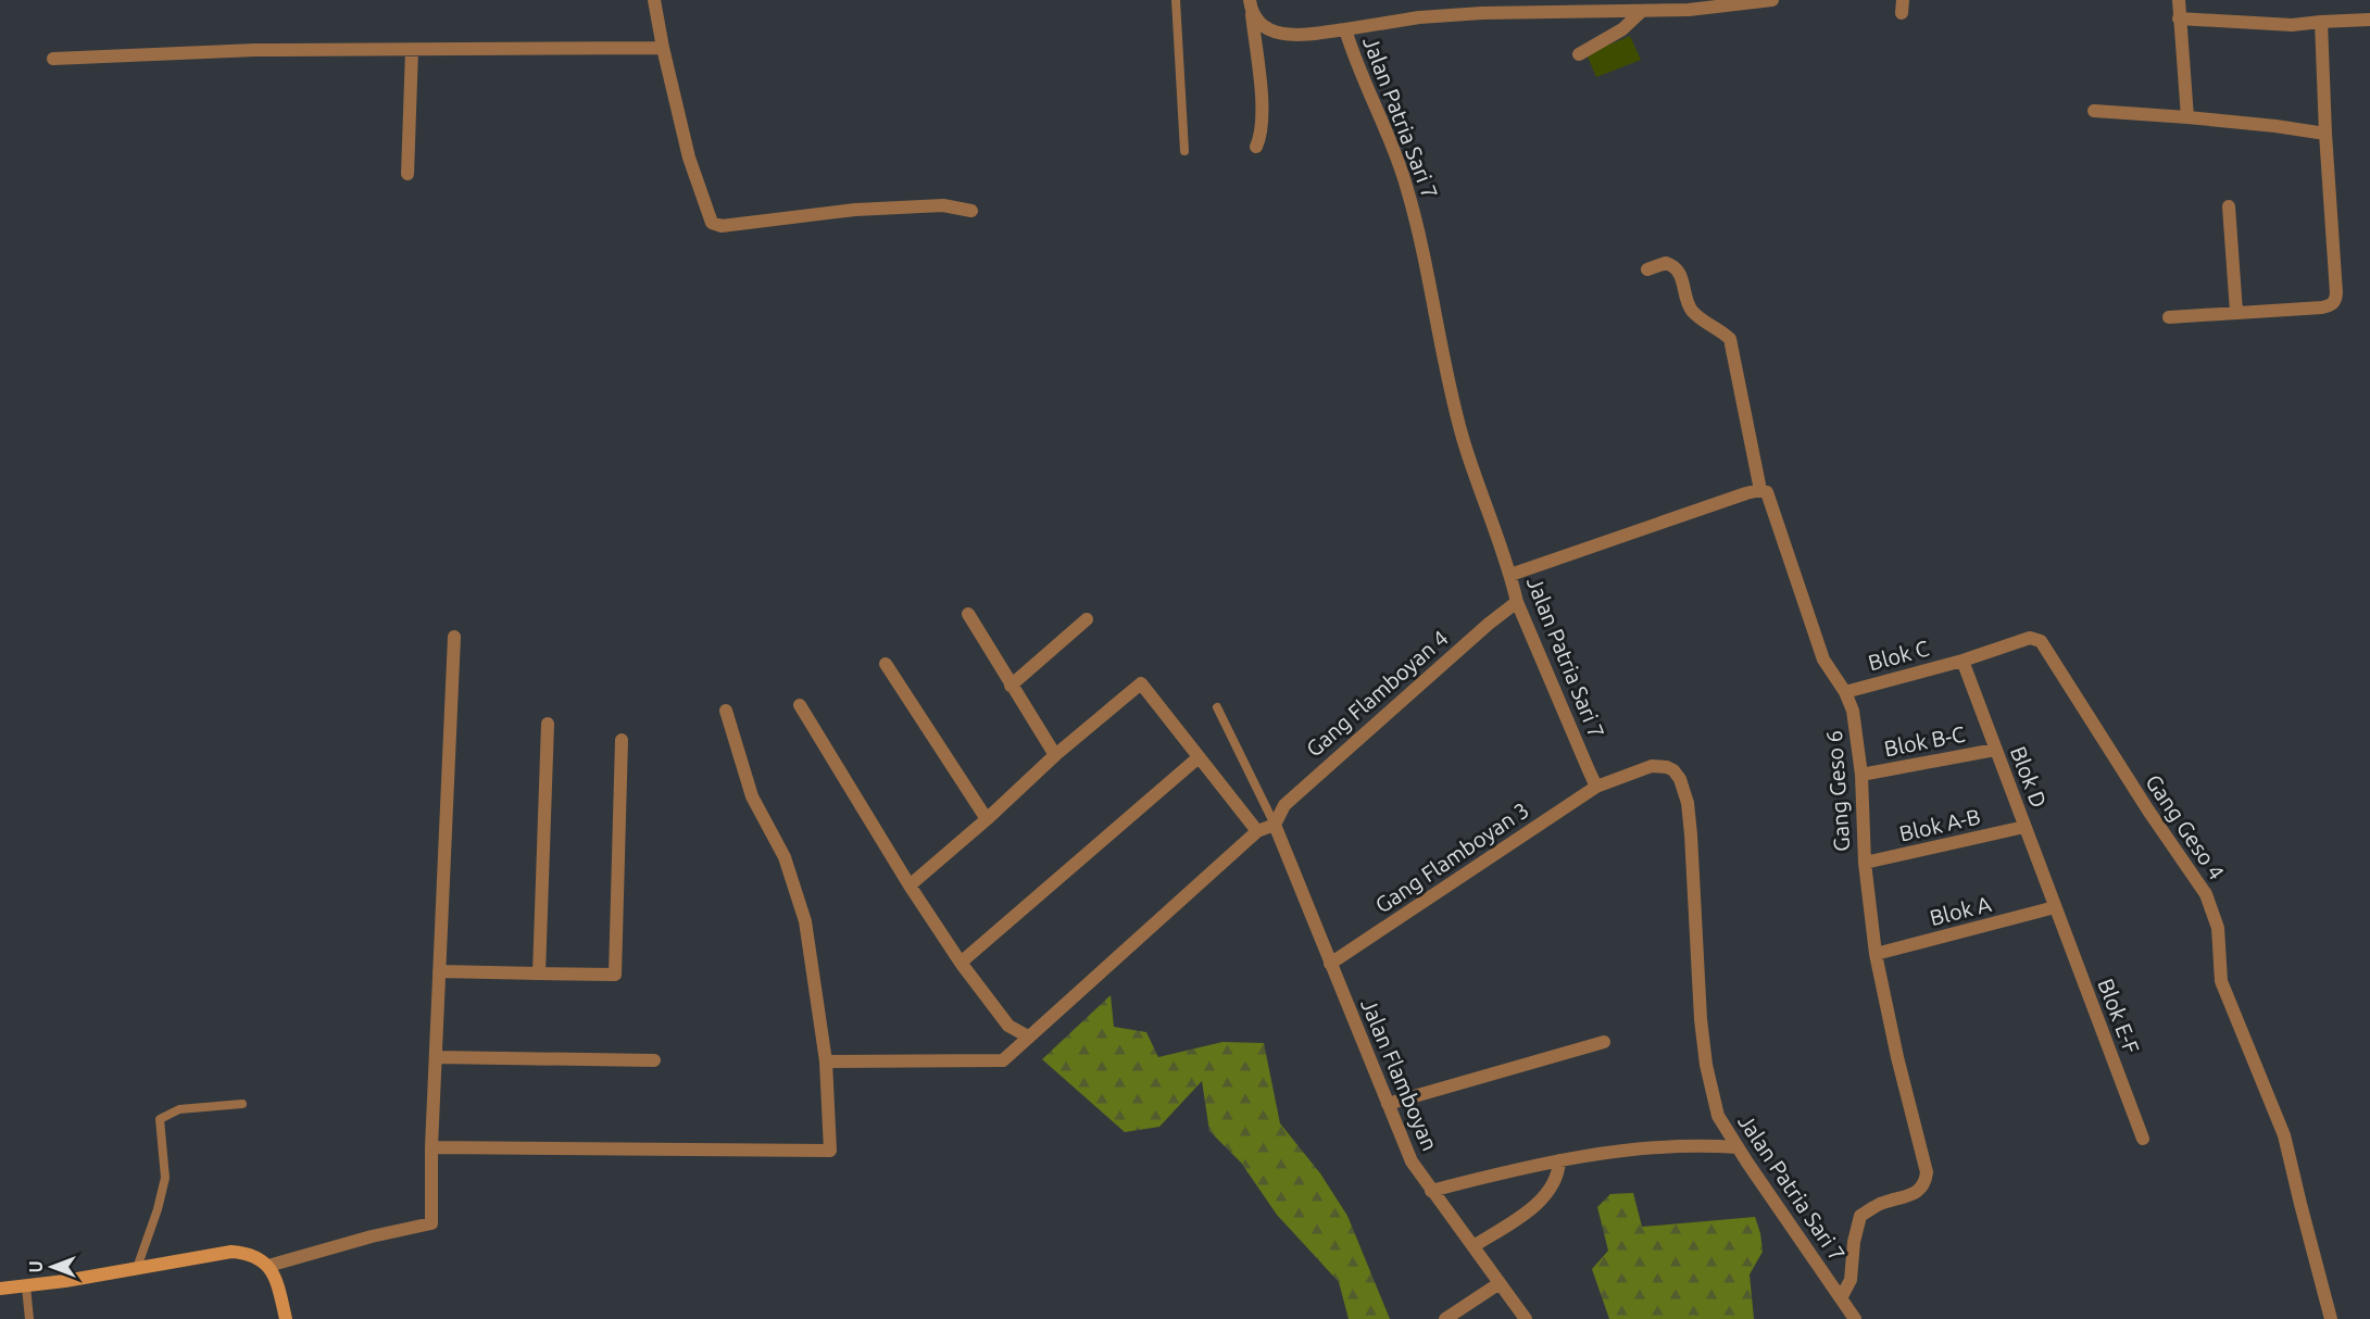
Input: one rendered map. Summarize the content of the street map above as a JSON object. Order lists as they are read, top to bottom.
{
  "streets": {
    "street": [
      "Jalan Patria Sari 7",
      "Blok C",
      "Gang Flamboyan 4",
      "Blok B-C",
      "Blok D",
      "Gang Geso 6",
      "Blok A-B",
      "Gang Geso 4",
      "Gang Flamboyan 3",
      "Blok A",
      "Blok E-F",
      "Jalan Flamboyan"
    ]
  },
  "crossings": [
    ["Jalan Patria Sari 7", "Gang Flamboyan 4"],
    ["Jalan Patria Sari 7", "Gang Geso 6"],
    ["Jalan Patria Sari 7", "Gang Flamboyan 3"],
    ["Blok C", "Blok D"],
    ["Blok C", "Gang Geso 6"],
    ["Blok C", "Gang Geso 4"],
    ["Gang Flamboyan 4", "Jalan Flamboyan"],
    ["Blok B-C", "Blok D"],
    ["Blok B-C", "Gang Geso 6"],
    ["Blok D", "Blok A-B"],
    ["Blok D", "Gang Geso 4"],
    ["Blok D", "Blok A"],
    ["Blok D", "Blok E-F"],
    ["Gang Geso 6", "Blok A-B"],
    ["Gang Geso 6", "Blok A"],
    ["Gang Flamboyan 3", "Jalan Flamboyan"],
    ["Blok A", "Blok E-F"]
  ],
  "north": "left"
}
